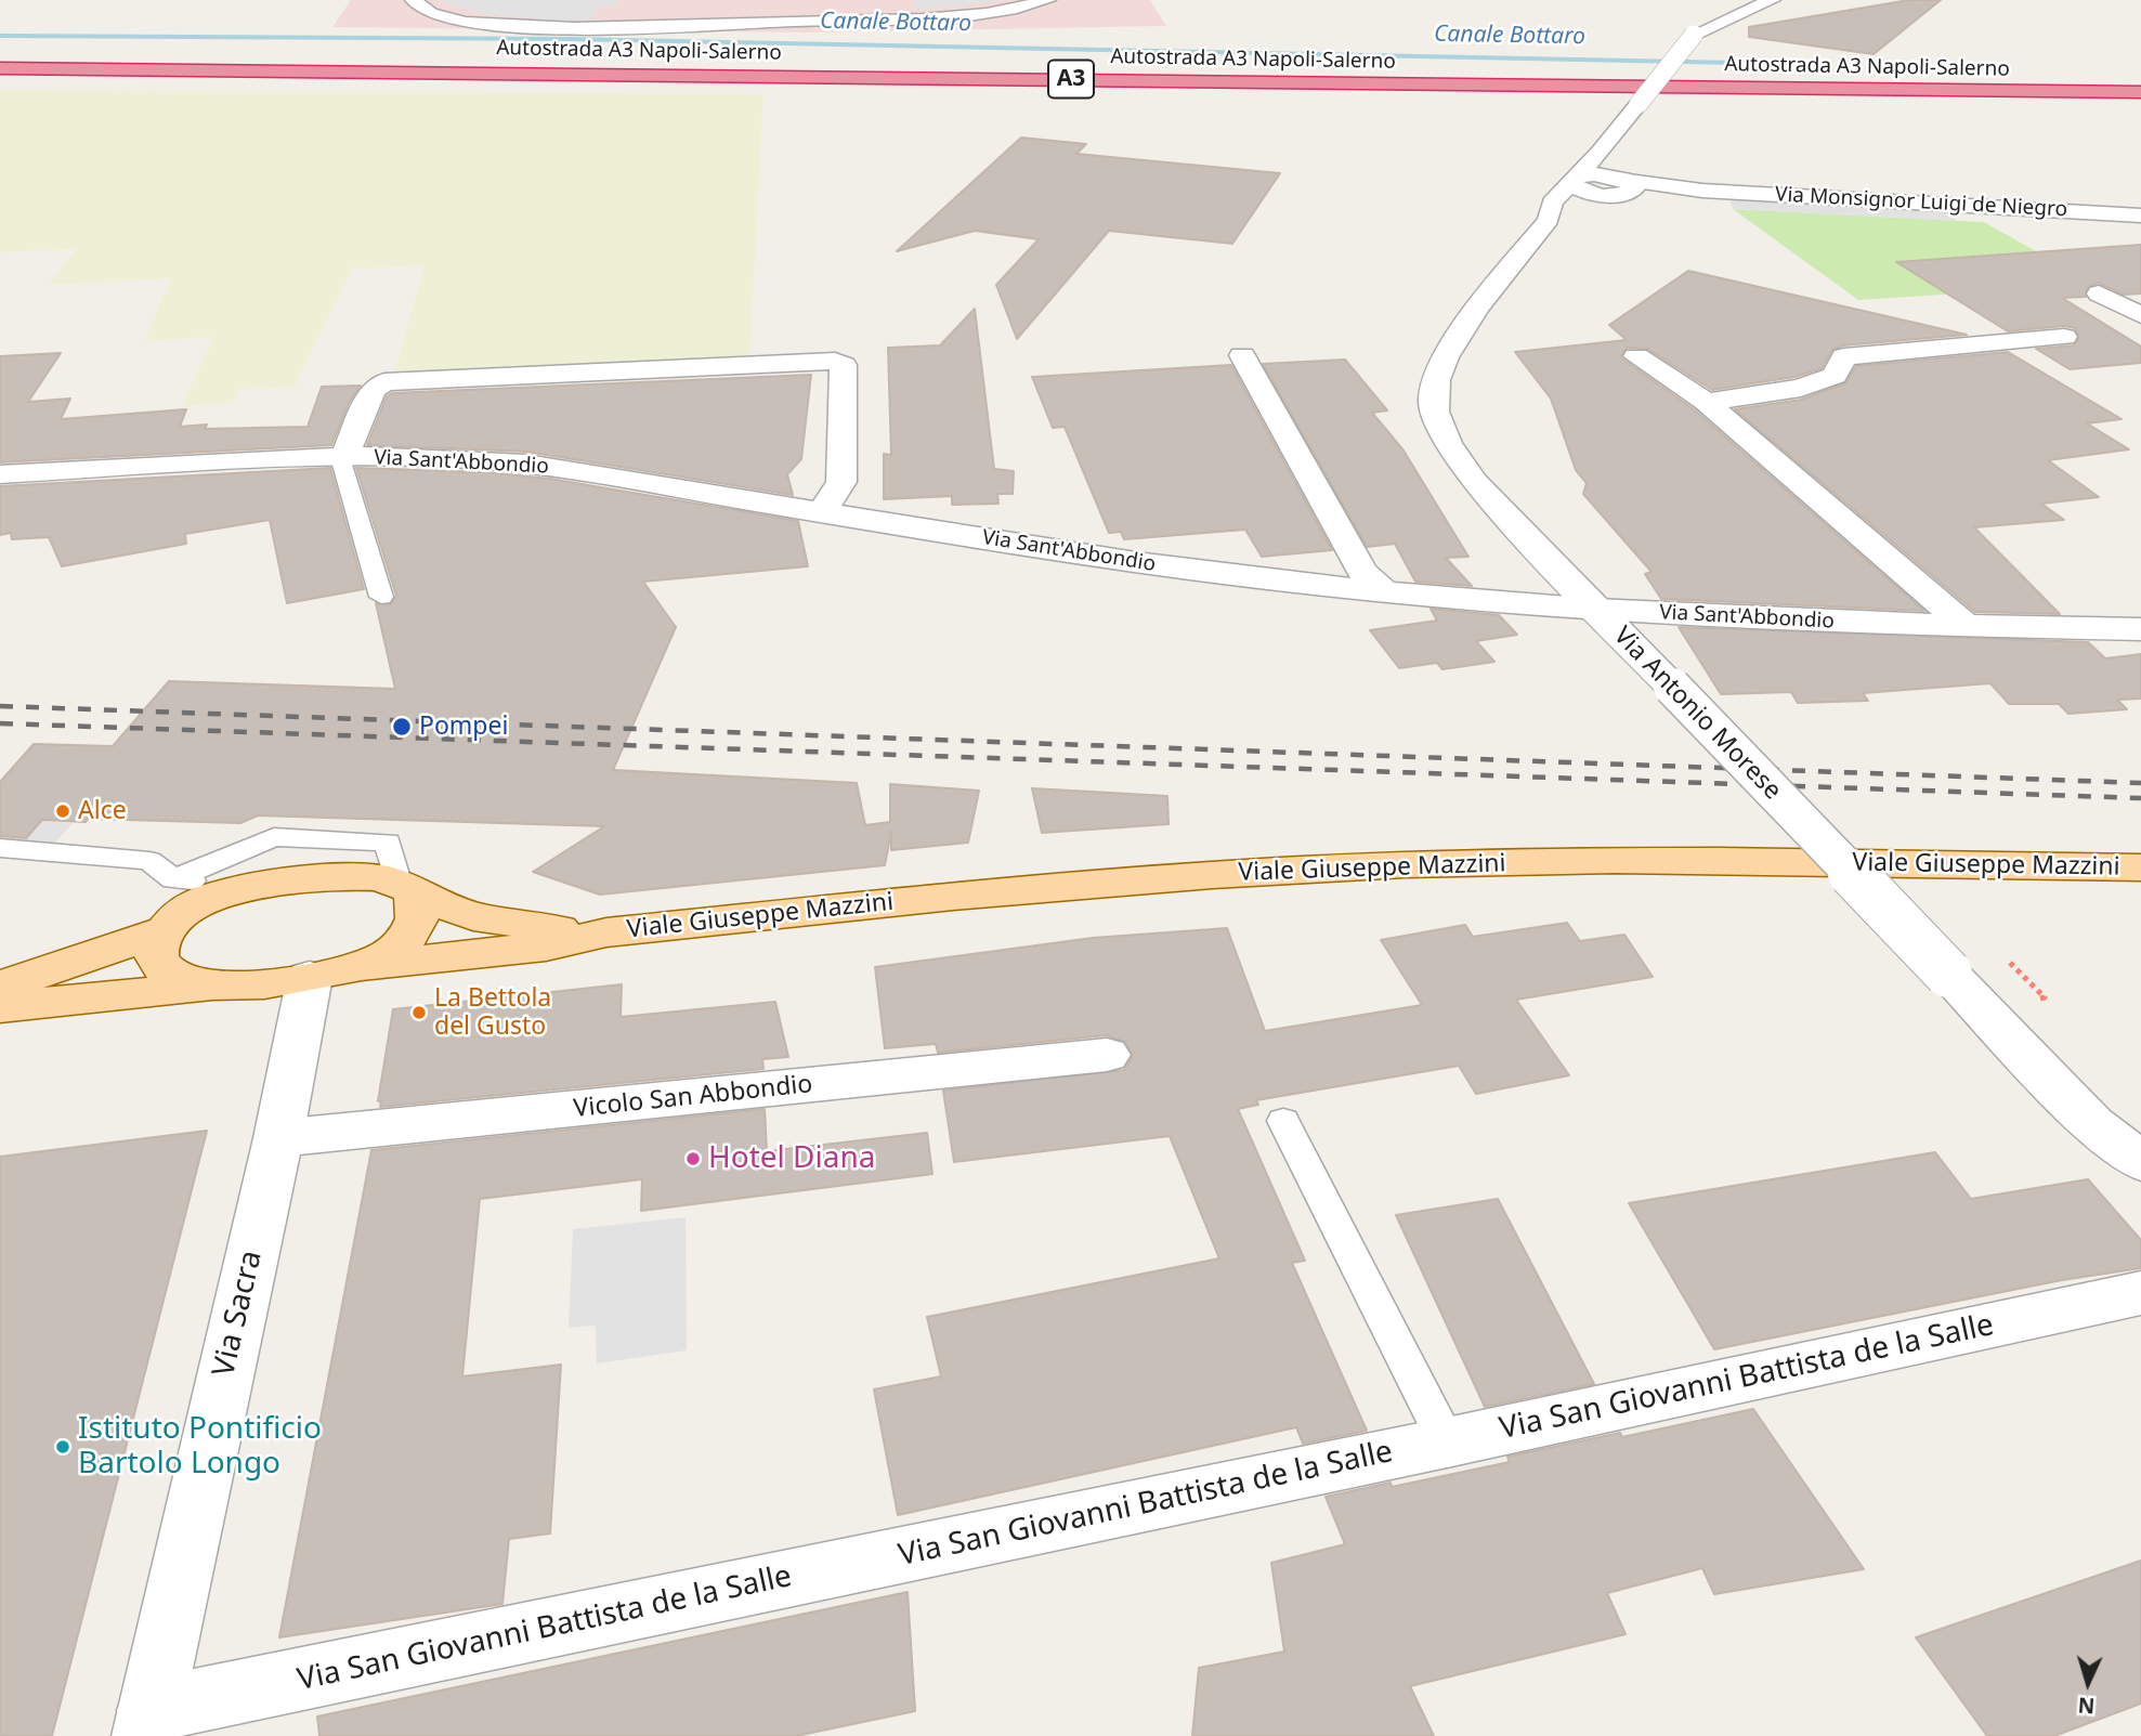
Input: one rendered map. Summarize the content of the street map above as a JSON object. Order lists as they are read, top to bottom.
{
  "streets": {
    "highway": ["Autostrada A3 Napoli-Salerno", "A3"],
    "main road": ["Viale Giuseppe Mazzini"],
    "street": [
      "Via Monsignor Luigi de Niegro",
      "Via Sant'Abbondio",
      "Via Antonio Morese",
      "Vicolo San Abbondio",
      "Via Sacra",
      "Via San Giovanni Battista de la Salle"
    ]
  },
  "crossings": [
    ["Via Sant'Abbondio", "Via Antonio Morese"],
    ["Viale Giuseppe Mazzini", "Via Sacra"],
    ["Vicolo San Abbondio", "Via Sacra"],
    ["Via Sacra", "Via San Giovanni Battista de la Salle"]
  ],
  "water": ["Canale Bottaro"],
  "places": [
    "Pompei",
    "Alce",
    "La Bettola del Gusto",
    "Hotel Diana",
    "Istituto Pontificio Bartolo Longo"
  ],
  "north": "bottom"
}
